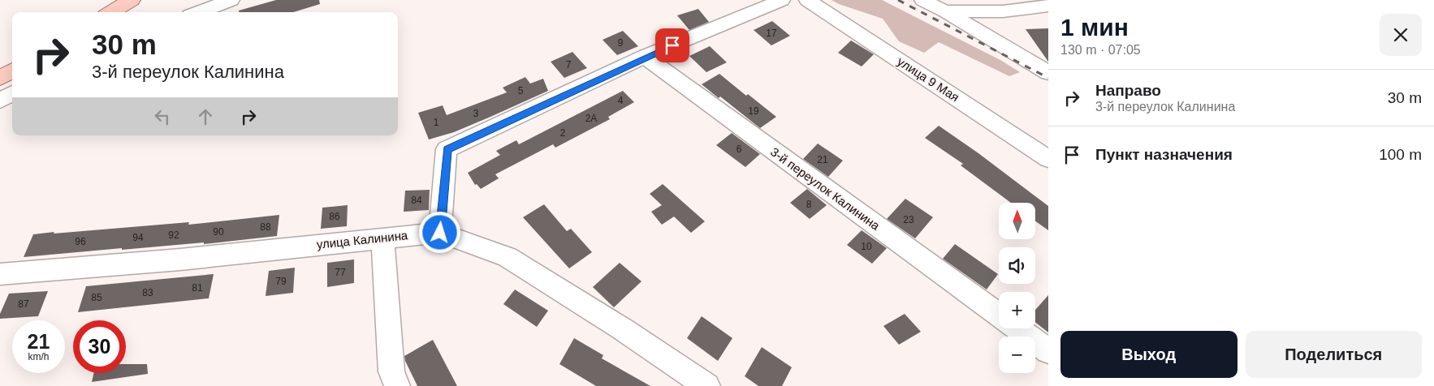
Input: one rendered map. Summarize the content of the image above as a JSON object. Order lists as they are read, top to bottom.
{
  "streets": {
    "street": ["улица 9 Мая", "3-й переулок Калинина", "улица Калинина"]
  },
  "house_numbers": [
    "17",
    "9",
    "7",
    "5",
    "4",
    "19",
    "3",
    "2А",
    "1",
    "2",
    "6",
    "21",
    "84",
    "8",
    "86",
    "23",
    "88",
    "90",
    "92",
    "94",
    "96",
    "10",
    "77",
    "79",
    "81",
    "83",
    "85",
    "87"
  ],
  "north": "top",
  "page": {
    "heading": ["1 мин", "130 m · 07:05"],
    "turn": ["30 m", "3-й переулок Калинина"],
    "list": [
      {
        "name": "Направо",
        "note": "3-й переулок Калинина",
        "value": "30 m"
      },
      {
        "name": "Пункт назначения",
        "value": "100 m"
      }
    ],
    "map_buttons": ["+", "−"],
    "speed": "21 km/h",
    "limit": "30",
    "buttons": ["Выход", "Поделиться"]
  }
}
